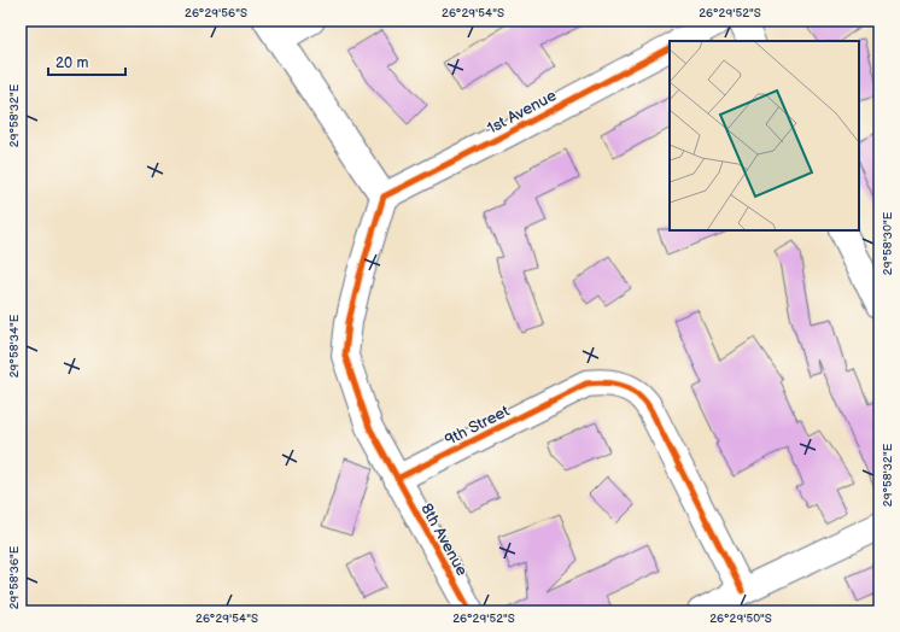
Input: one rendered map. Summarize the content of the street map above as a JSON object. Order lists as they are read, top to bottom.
{
  "streets": {
    "street": ["1st Avenue", "9th Street", "8th Avenue"]
  },
  "crossings": [
    ["9th Street", "8th Avenue"]
  ],
  "scale_bar": "20 m",
  "coordinates": [
    "26°29'56\"S",
    "26°29'54\"S",
    "26°29'52\"S",
    "29°58'32\"E",
    "29°58'30\"E",
    "29°58'34\"E",
    "29°58'36\"E",
    "26°29'50\"S"
  ]
}
